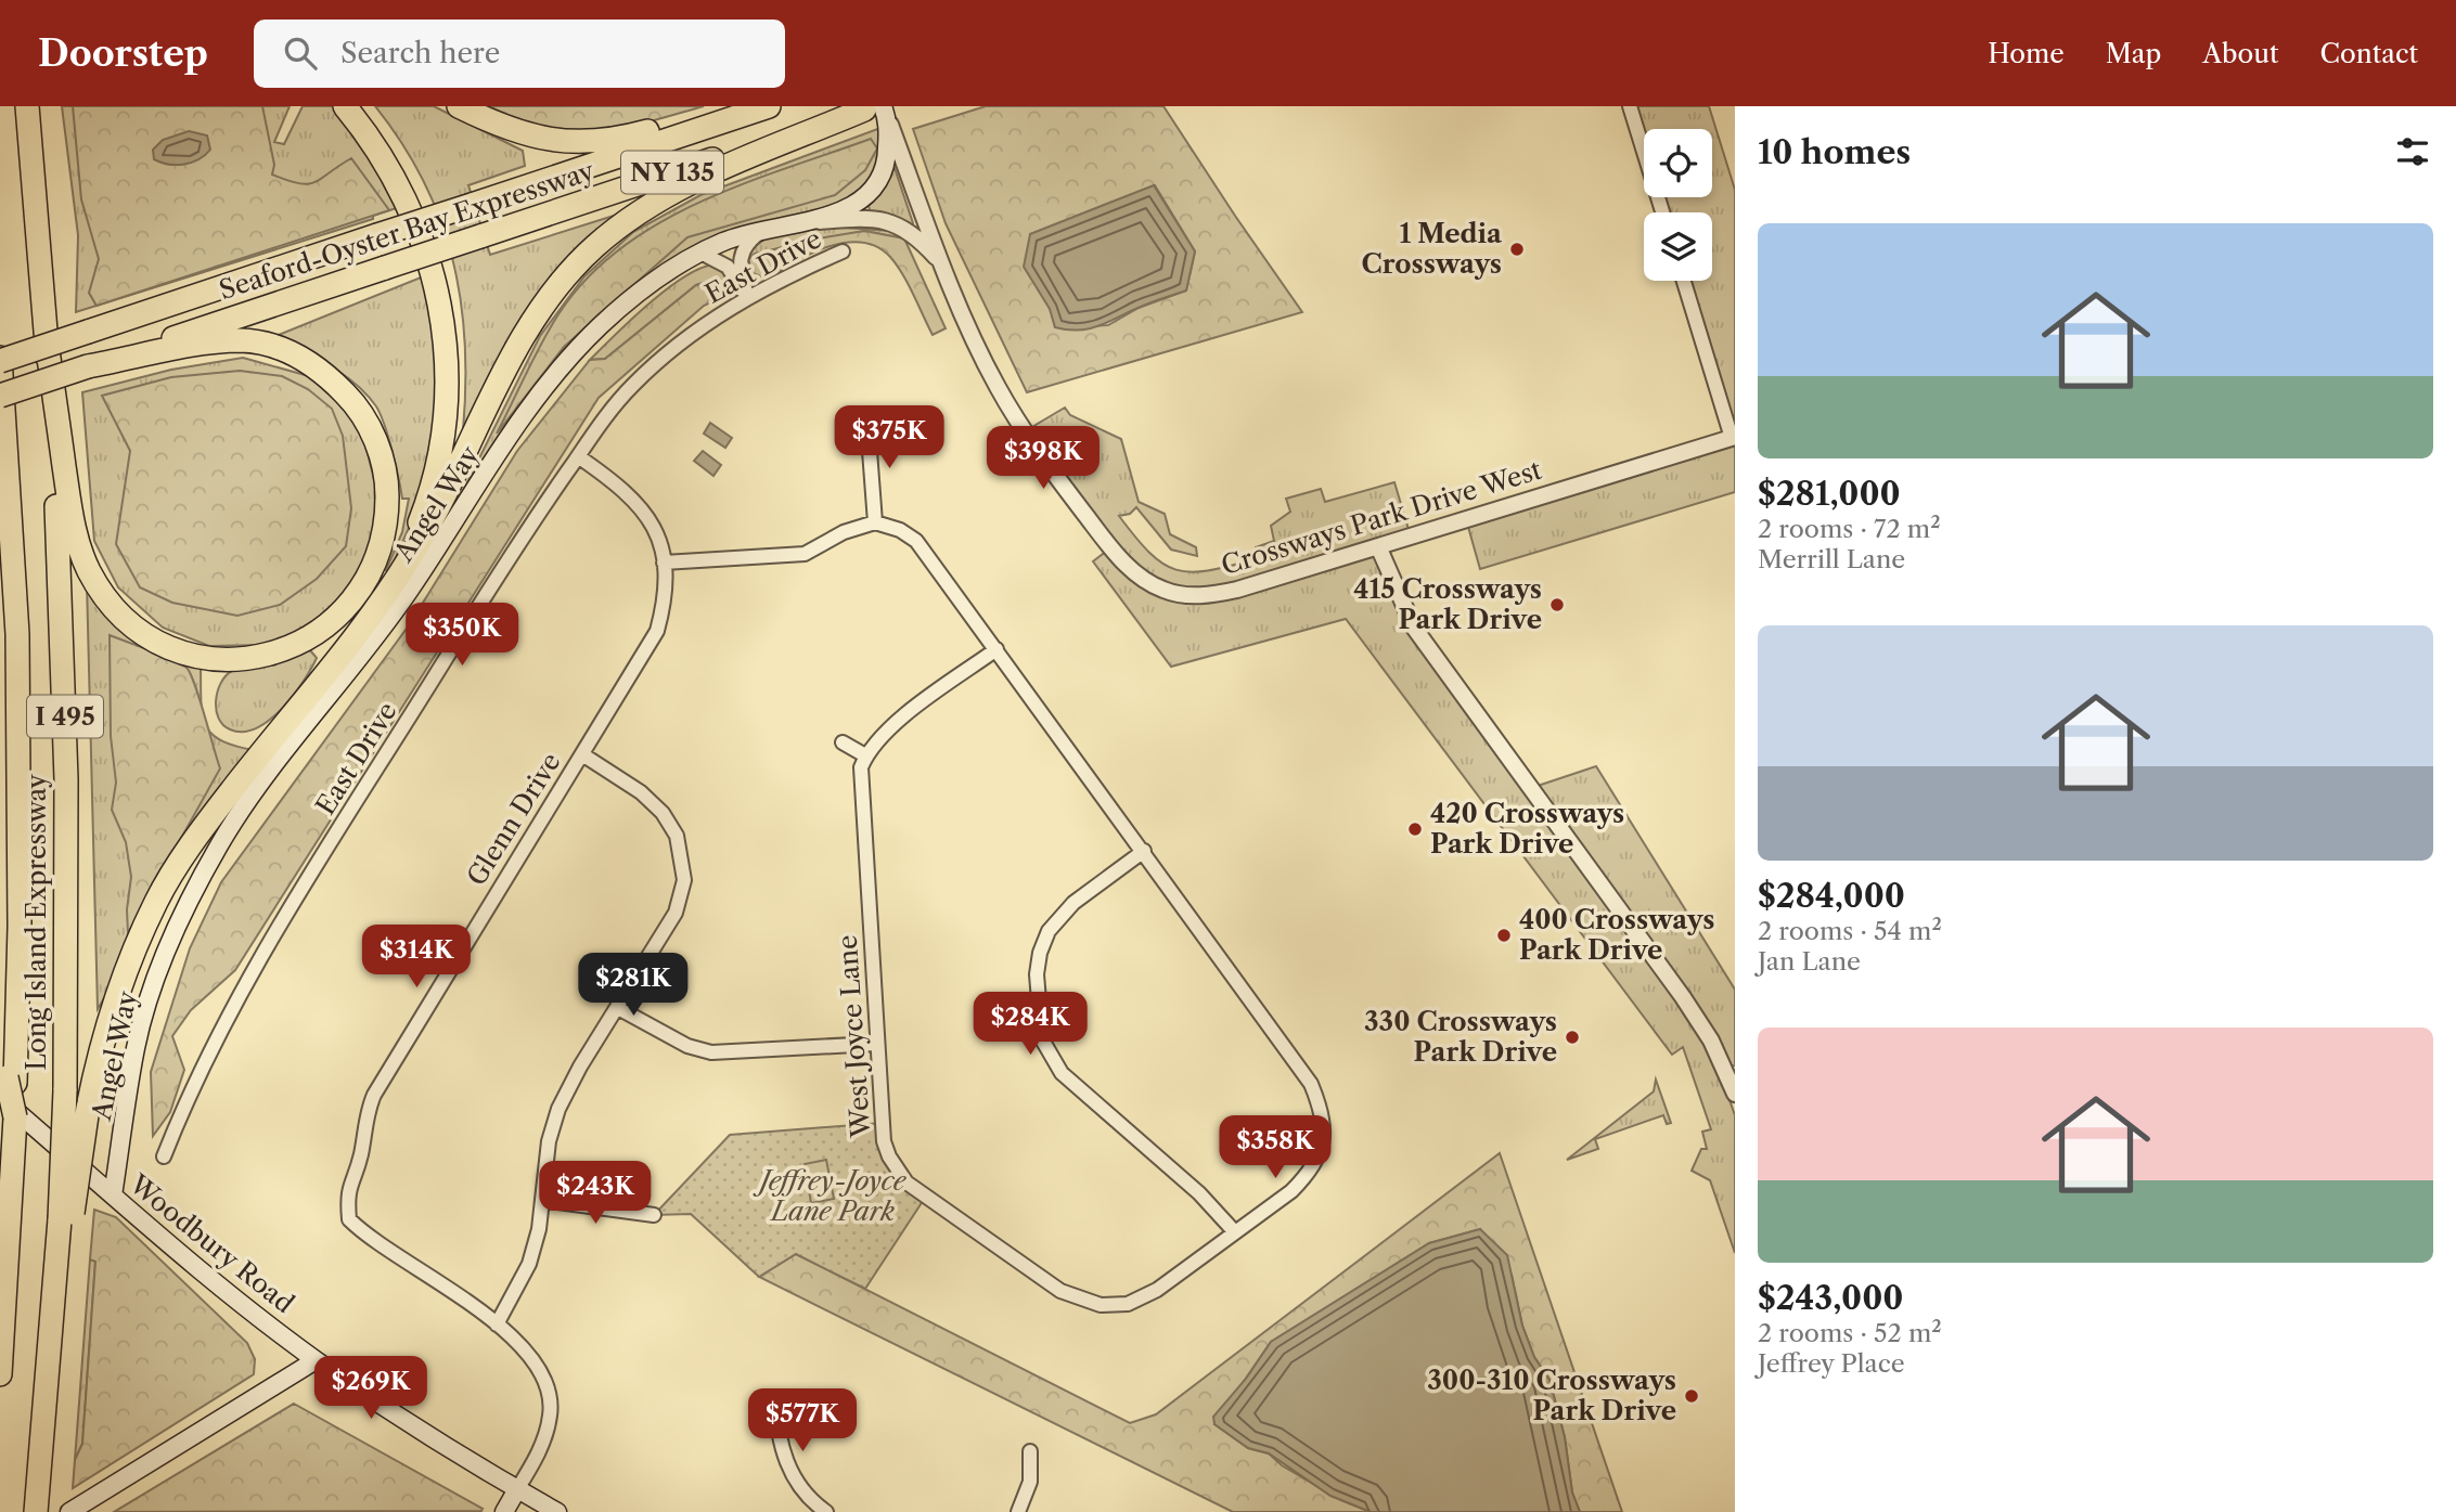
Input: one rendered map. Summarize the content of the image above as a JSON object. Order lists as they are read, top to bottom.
{
  "streets": {
    "highway": [
      "NY 135",
      "Seaford-Oyster Bay Expressway",
      "I 495",
      "Long Island Expressway"
    ],
    "main road": ["Angel Way", "Woodbury Road"],
    "street": [
      "East Drive",
      "Crossways Park Drive West",
      "Glenn Drive",
      "West Joyce Lane"
    ]
  },
  "crossings": [
    ["Seaford-Oyster Bay Expressway", "Angel Way"],
    ["Seaford-Oyster Bay Expressway", "Crossways Park Drive West"],
    ["Seaford-Oyster Bay Expressway", "Long Island Expressway"],
    ["East Drive", "Glenn Drive"],
    ["Angel Way", "Crossways Park Drive West"],
    ["Angel Way", "Woodbury Road"],
    ["Glenn Drive", "Woodbury Road"]
  ],
  "parks": ["Jeffrey-Joyce Lane Park"],
  "places": [
    "1 Media Crossways",
    "415 Crossways Park Drive",
    "420 Crossways Park Drive",
    "400 Crossways Park Drive",
    "330 Crossways Park Drive",
    "300-310 Crossways Park Drive"
  ],
  "page": {
    "header": "Doorstep",
    "search": "Search here",
    "nav": [
      "Home",
      "Map",
      "About",
      "Contact"
    ],
    "heading": "10 homes",
    "list": [
      {
        "name": "$281,000",
        "note": "2 rooms · 72 m² · Merrill Lane"
      },
      {
        "name": "$284,000",
        "note": "2 rooms · 54 m² · Jan Lane"
      },
      {
        "name": "$243,000",
        "note": "2 rooms · 52 m² · Jeffrey Place"
      }
    ],
    "price": [
      "$375K",
      "$398K",
      "$350K",
      "$314K",
      "$281K",
      "$284K",
      "$358K",
      "$243K",
      "$269K",
      "$577K"
    ]
  }
}
